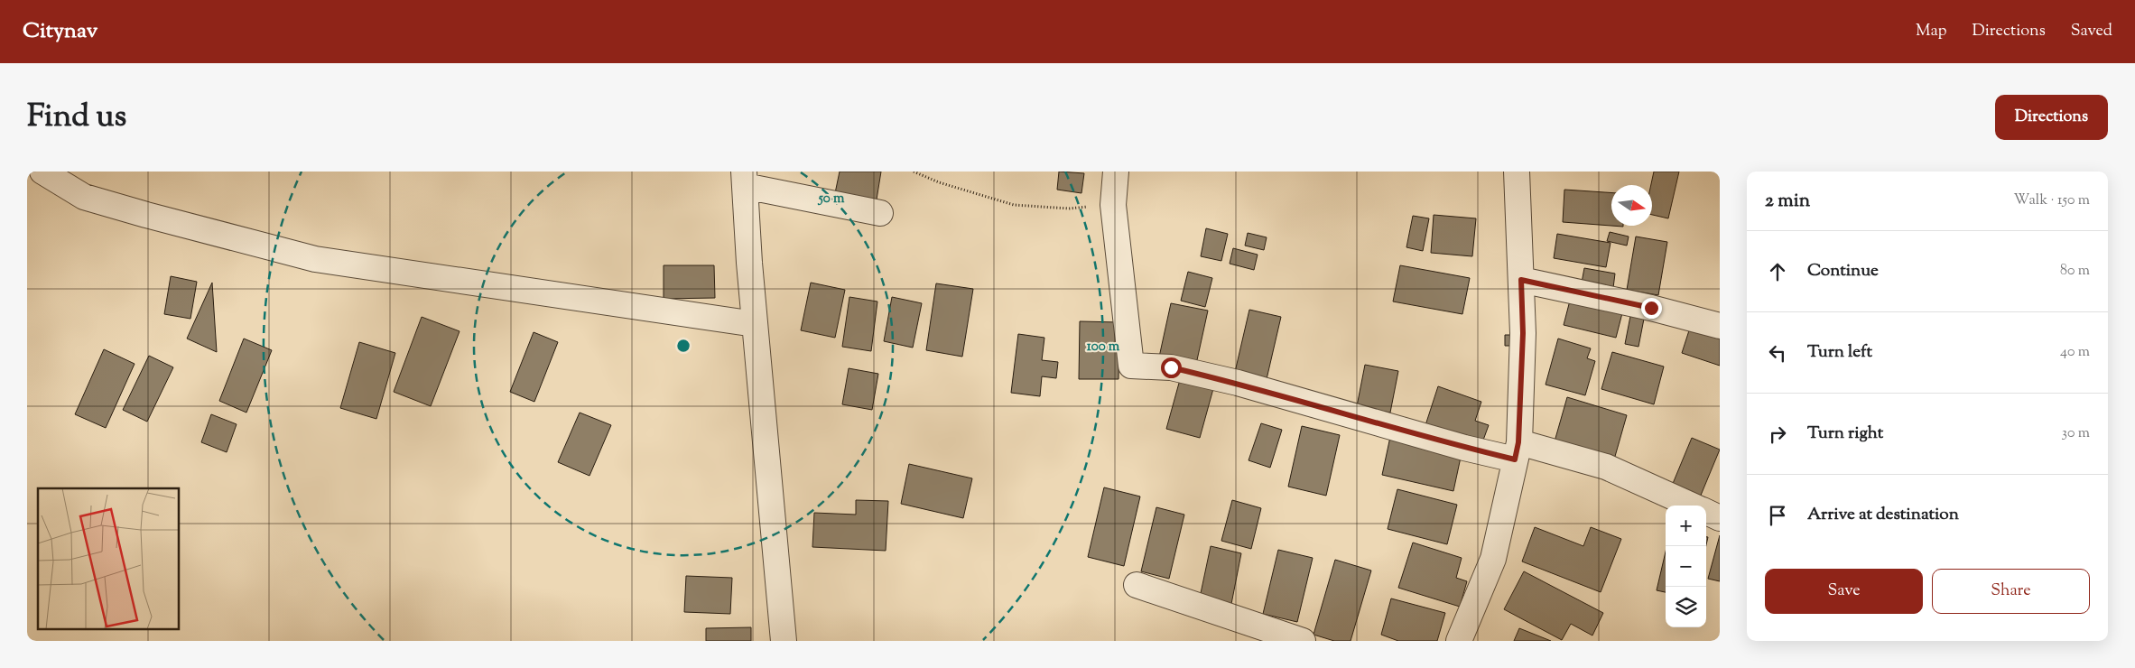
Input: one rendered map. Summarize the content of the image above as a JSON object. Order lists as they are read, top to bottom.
{
  "north": "right",
  "page": {
    "header": "Citynav",
    "nav": ["Map", "Directions", "Saved"],
    "title": "Find us",
    "buttons": [
      "Directions",
      ["Save", "Share"]
    ],
    "heading": ["2 min", "Walk · 150 m"],
    "list": [
      ["Continue", "80 m"],
      ["Turn left", "40 m"],
      ["Turn right", "30 m"],
      "Arrive at destination"
    ],
    "map_buttons": ["+", "−"]
  },
  "rings": ["50 m", "100 m"]
}
